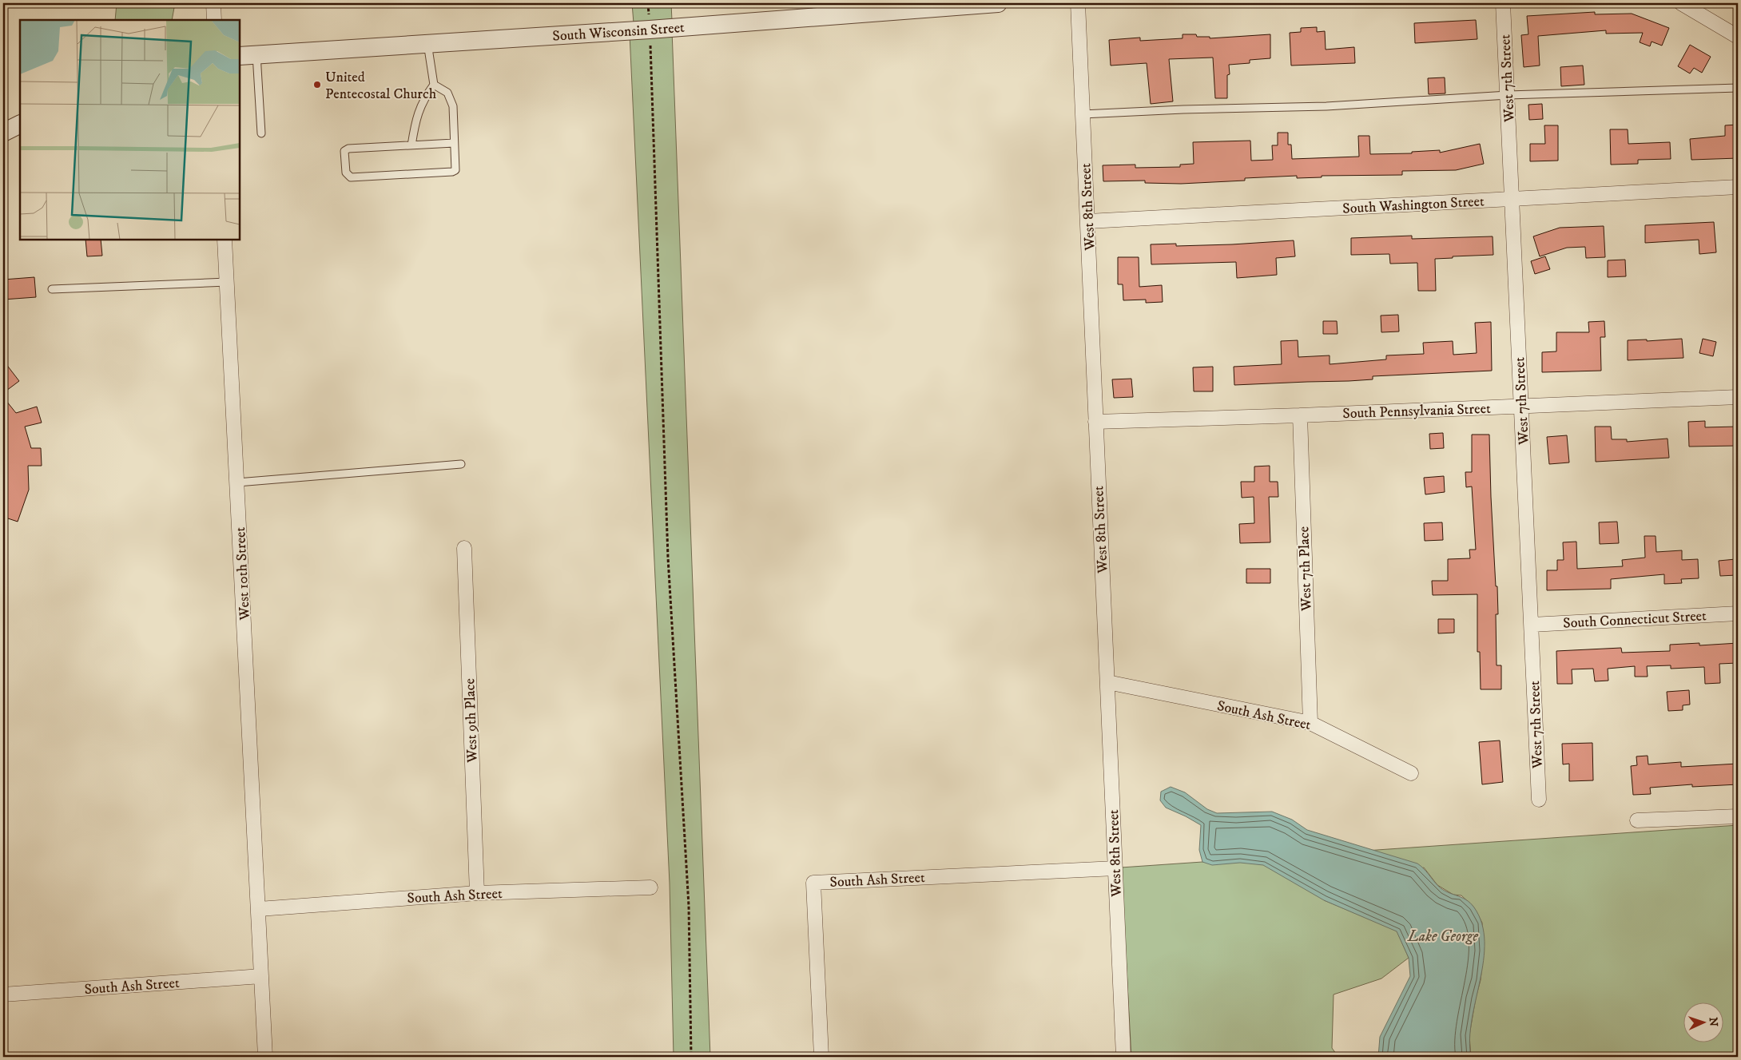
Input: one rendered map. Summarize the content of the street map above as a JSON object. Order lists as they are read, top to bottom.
{
  "streets": {
    "street": [
      "South Wisconsin Street",
      "West 7th Street",
      "South Washington Street",
      "West 8th Street",
      "South Pennsylvania Street",
      "West 7th Place",
      "West 10th Street",
      "South Connecticut Street",
      "South Ash Street",
      "West 9th Place"
    ]
  },
  "crossings": [
    ["West 7th Street", "South Washington Street"],
    ["West 7th Street", "South Pennsylvania Street"],
    ["West 7th Street", "South Connecticut Street"],
    ["South Washington Street", "West 8th Street"],
    ["West 8th Street", "South Pennsylvania Street"],
    ["West 8th Street", "South Ash Street"],
    ["South Pennsylvania Street", "West 7th Place"],
    ["West 7th Place", "South Ash Street"],
    ["West 10th Street", "South Ash Street"],
    ["South Ash Street", "West 9th Place"]
  ],
  "water": ["Lake George"],
  "places": ["United Pentecostal Church"],
  "north": "right"
}
